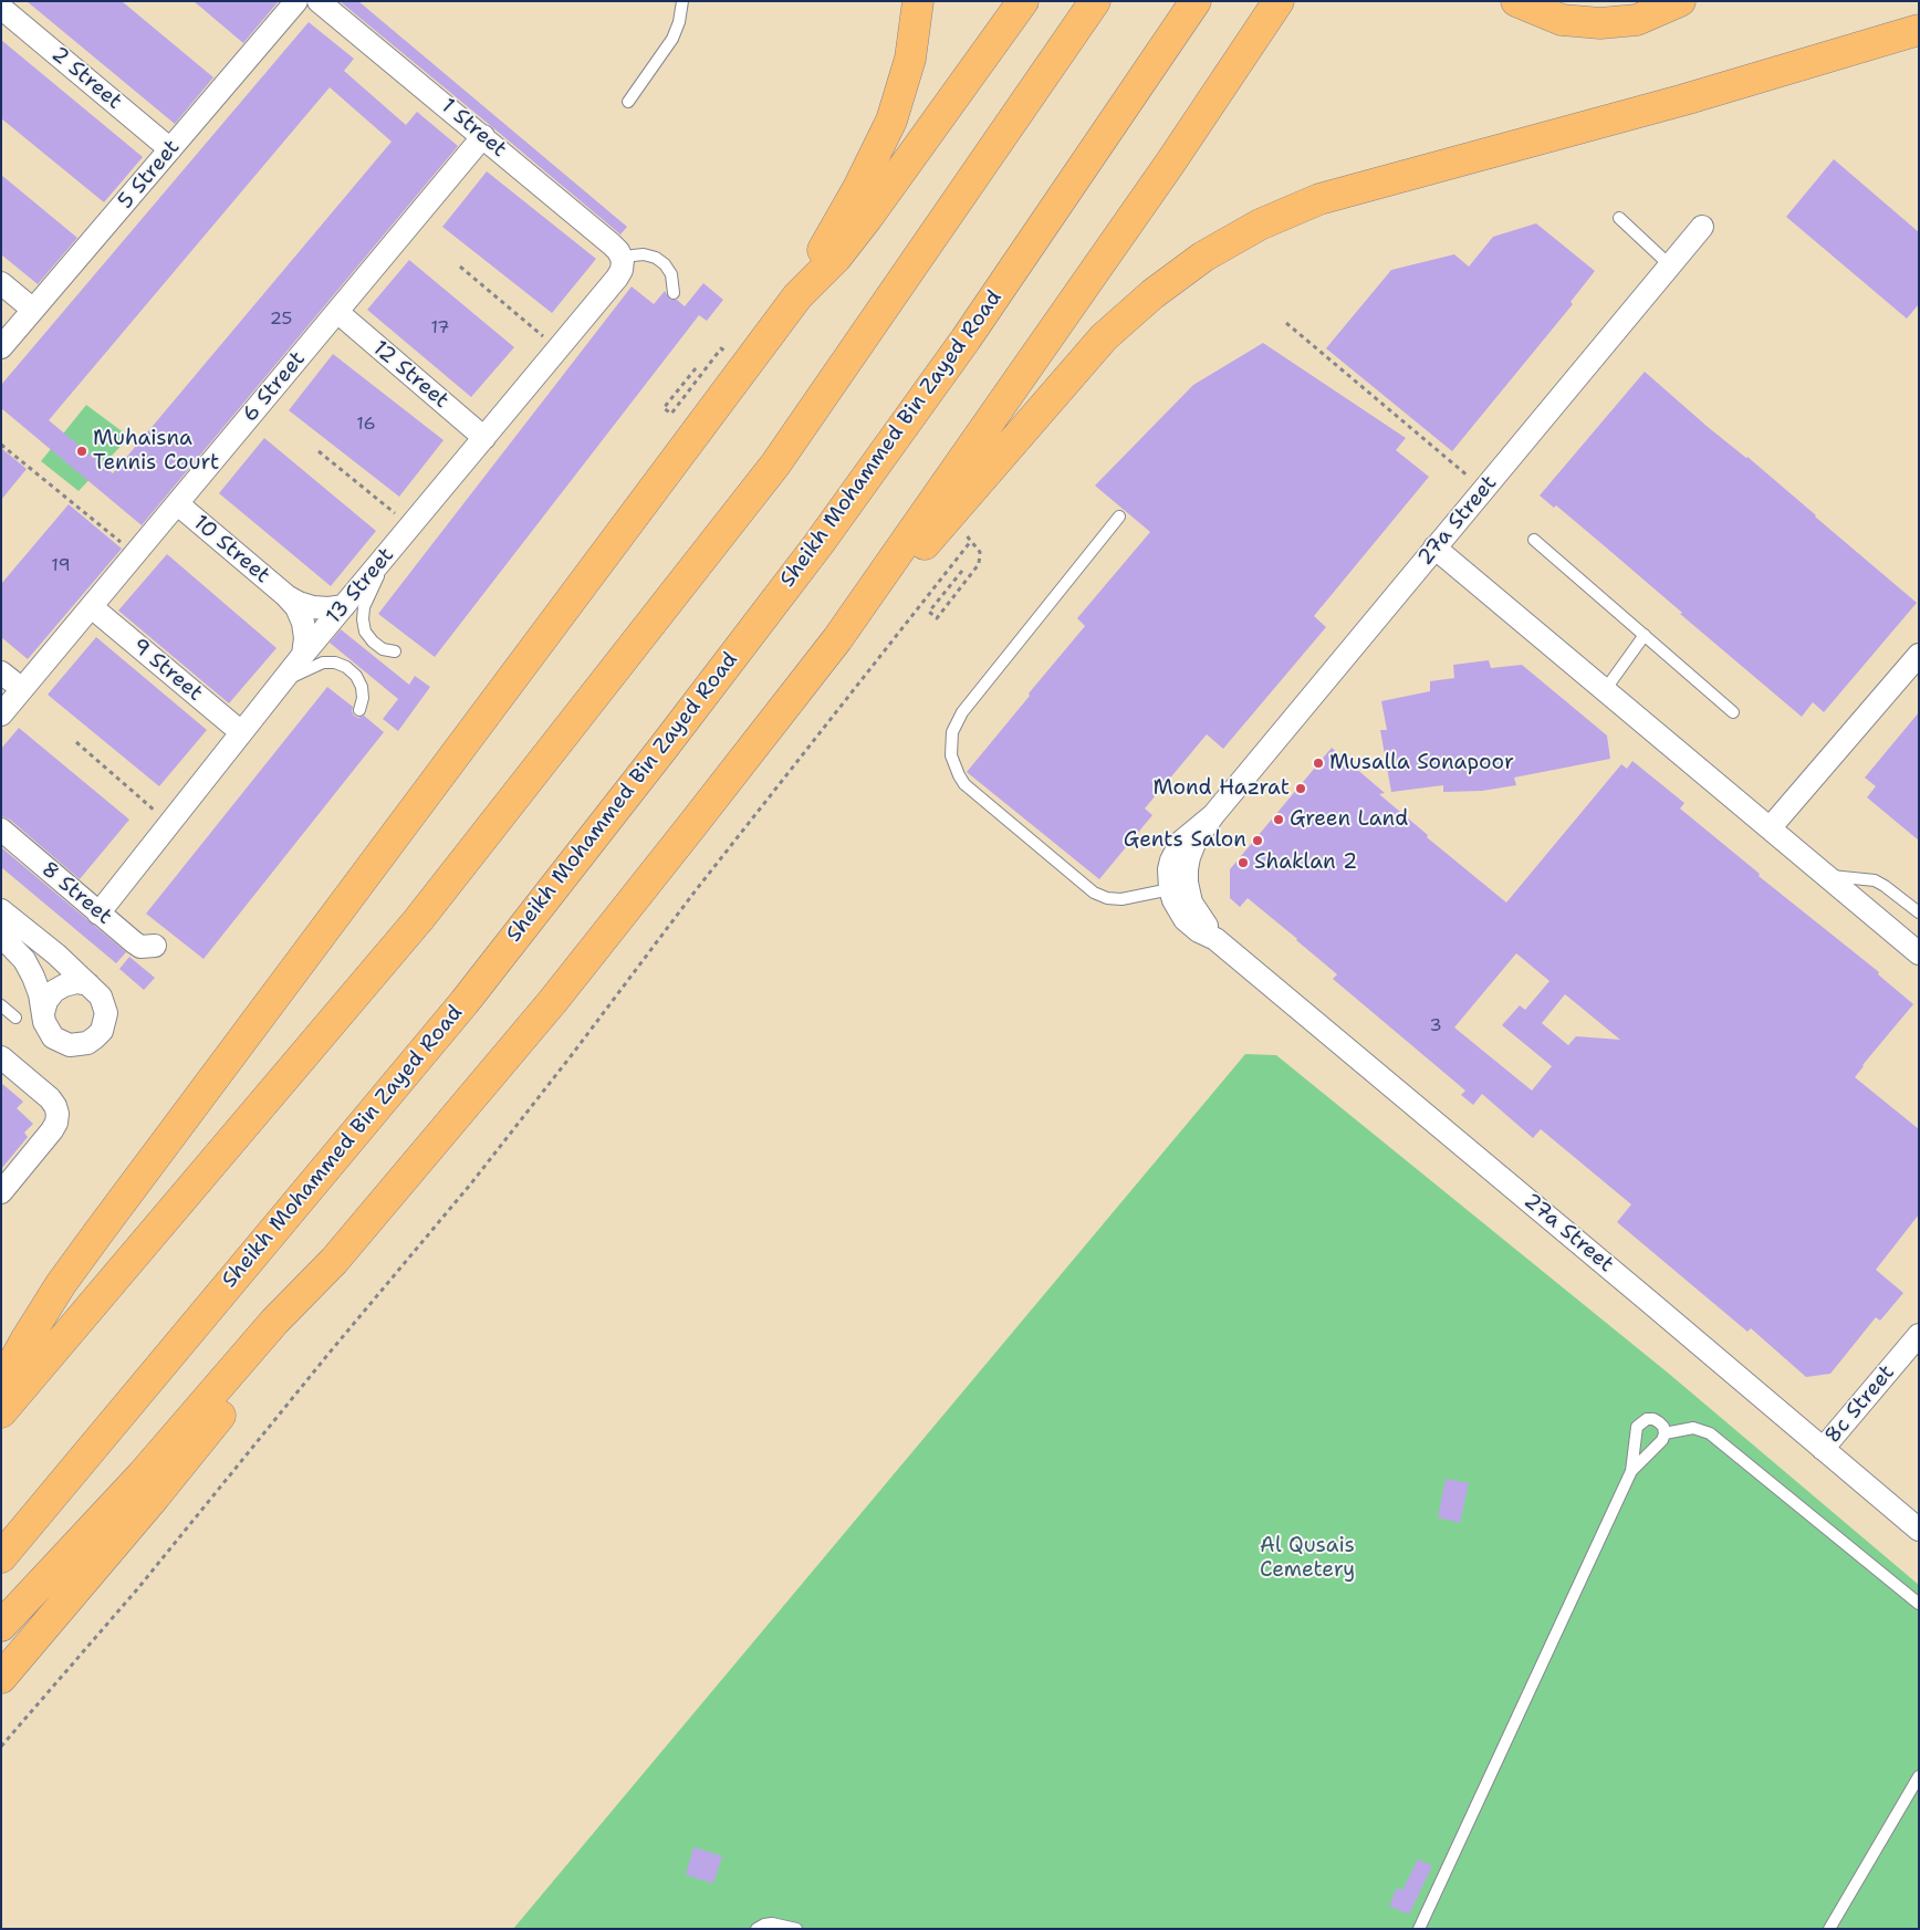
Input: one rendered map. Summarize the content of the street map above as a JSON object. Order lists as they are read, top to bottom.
{
  "streets": {
    "highway": ["Sheikh Mohammed Bin Zayed Road"],
    "street": [
      "2 Street",
      "1 Street",
      "5 Street",
      "12 Street",
      "6 Street",
      "27a Street",
      "10 Street",
      "13 Street",
      "9 Street",
      "8 Street",
      "8c Street"
    ]
  },
  "crossings": [
    ["2 Street", "5 Street"],
    ["1 Street", "6 Street"],
    ["1 Street", "13 Street"],
    ["12 Street", "6 Street"],
    ["12 Street", "13 Street"],
    ["6 Street", "10 Street"],
    ["6 Street", "9 Street"],
    ["27a Street", "8c Street"],
    ["10 Street", "13 Street"],
    ["13 Street", "9 Street"],
    ["13 Street", "8 Street"]
  ],
  "parks": ["Al Qusais Cemetery"],
  "places": [
    "Muhaisna Tennis Court",
    "Musalla Sonapoor",
    "Mond Hazrat",
    "Green Land",
    "Gents Salon",
    "Shaklan 2"
  ],
  "house_numbers": [
    "25",
    "17",
    "16",
    "19",
    "3"
  ]
}
